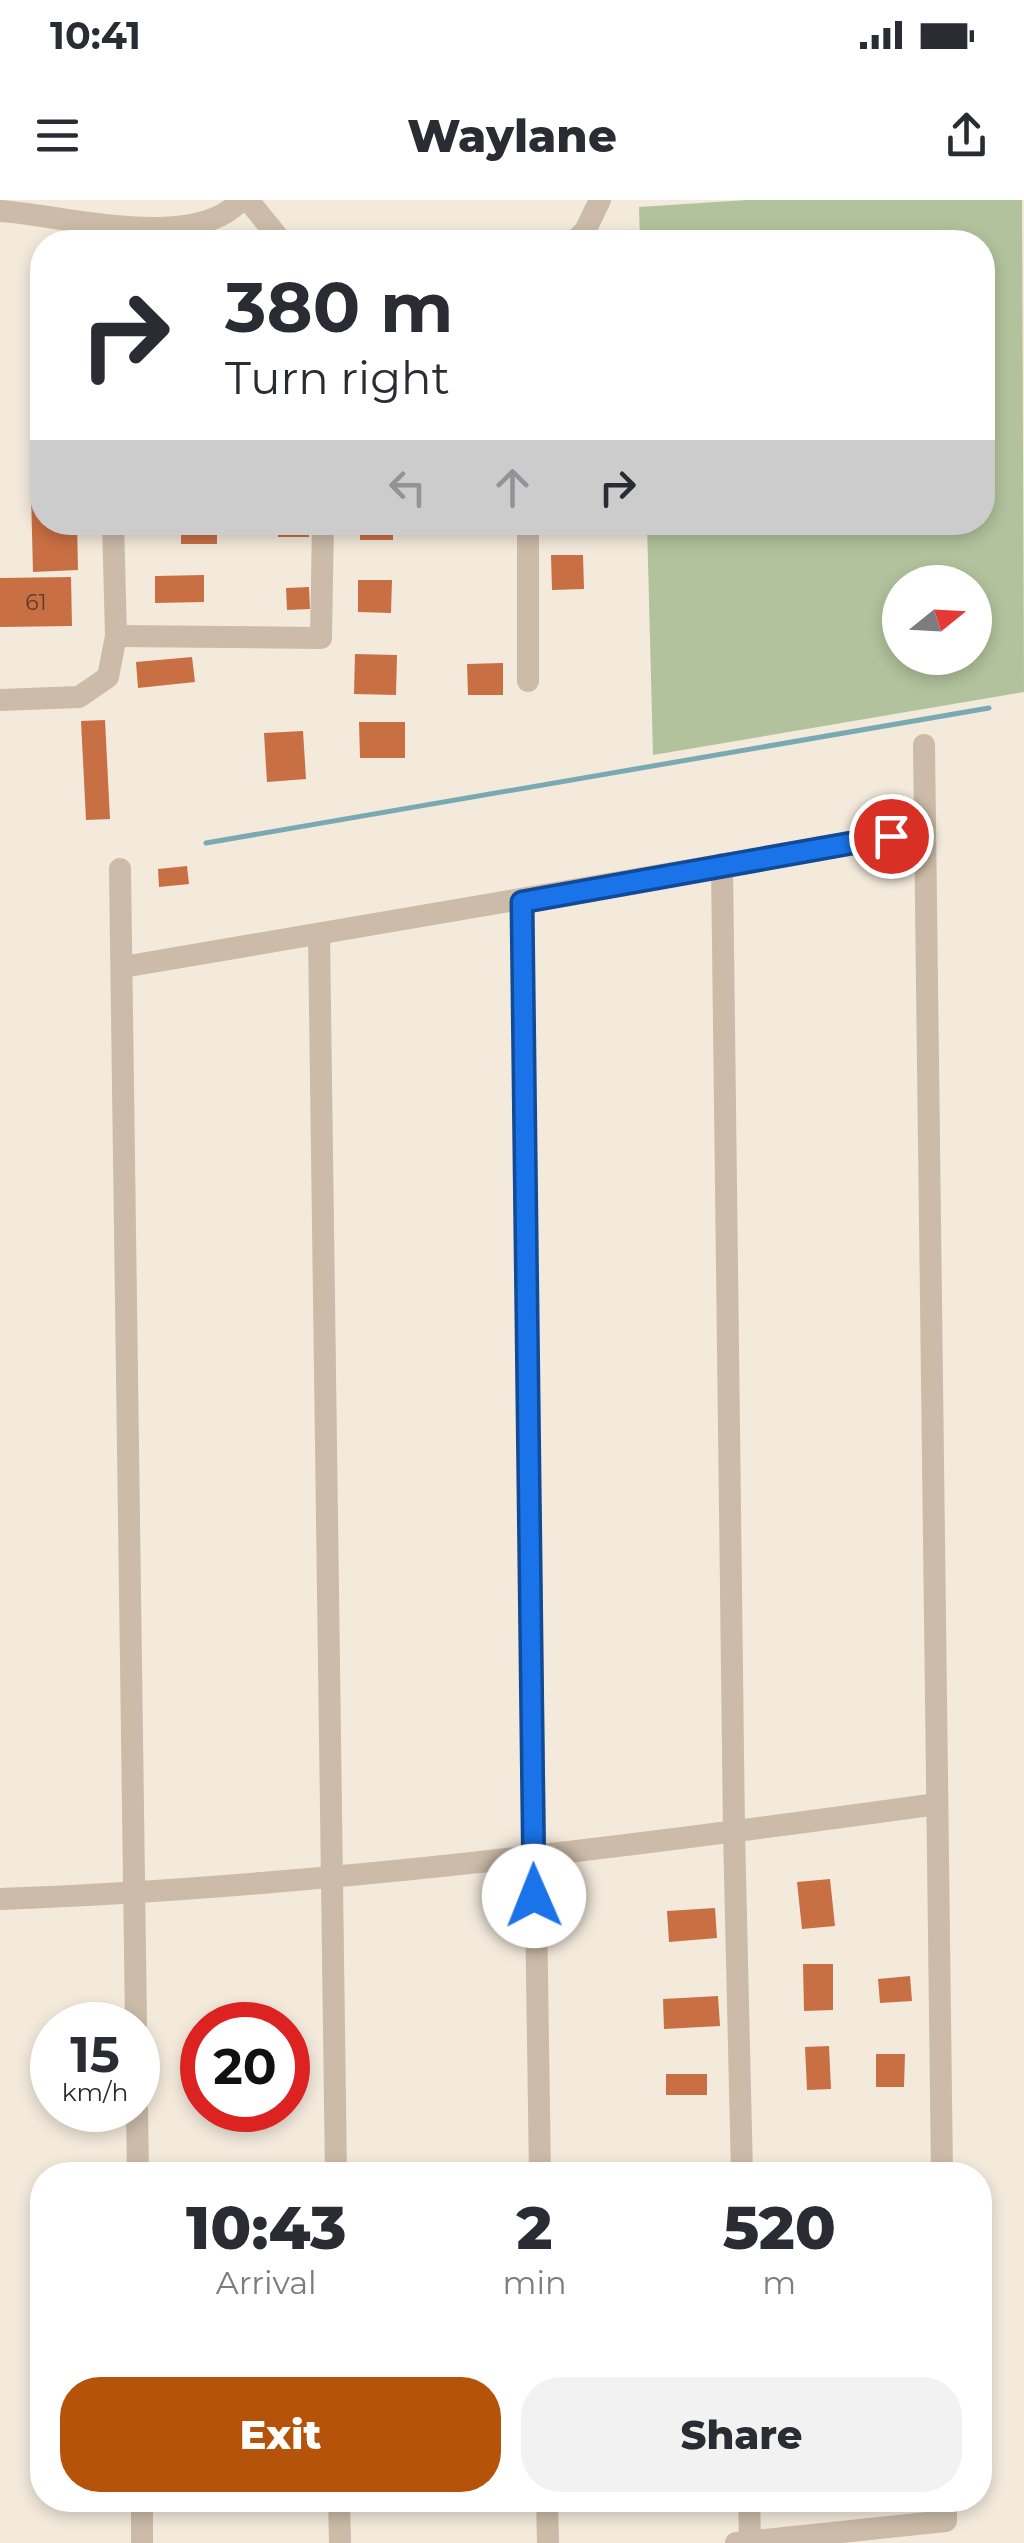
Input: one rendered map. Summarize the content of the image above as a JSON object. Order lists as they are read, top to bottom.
{
  "house_numbers": ["61"],
  "north": "right",
  "page": {
    "status": "10:41",
    "header": "Waylane",
    "turn": ["380 m", "Turn right"],
    "speed": "15 km/h",
    "limit": "20",
    "eta": [
      "10:43",
      "Arrival",
      "2",
      "min",
      "520",
      "m"
    ],
    "buttons": ["Exit", "Share"]
  }
}
